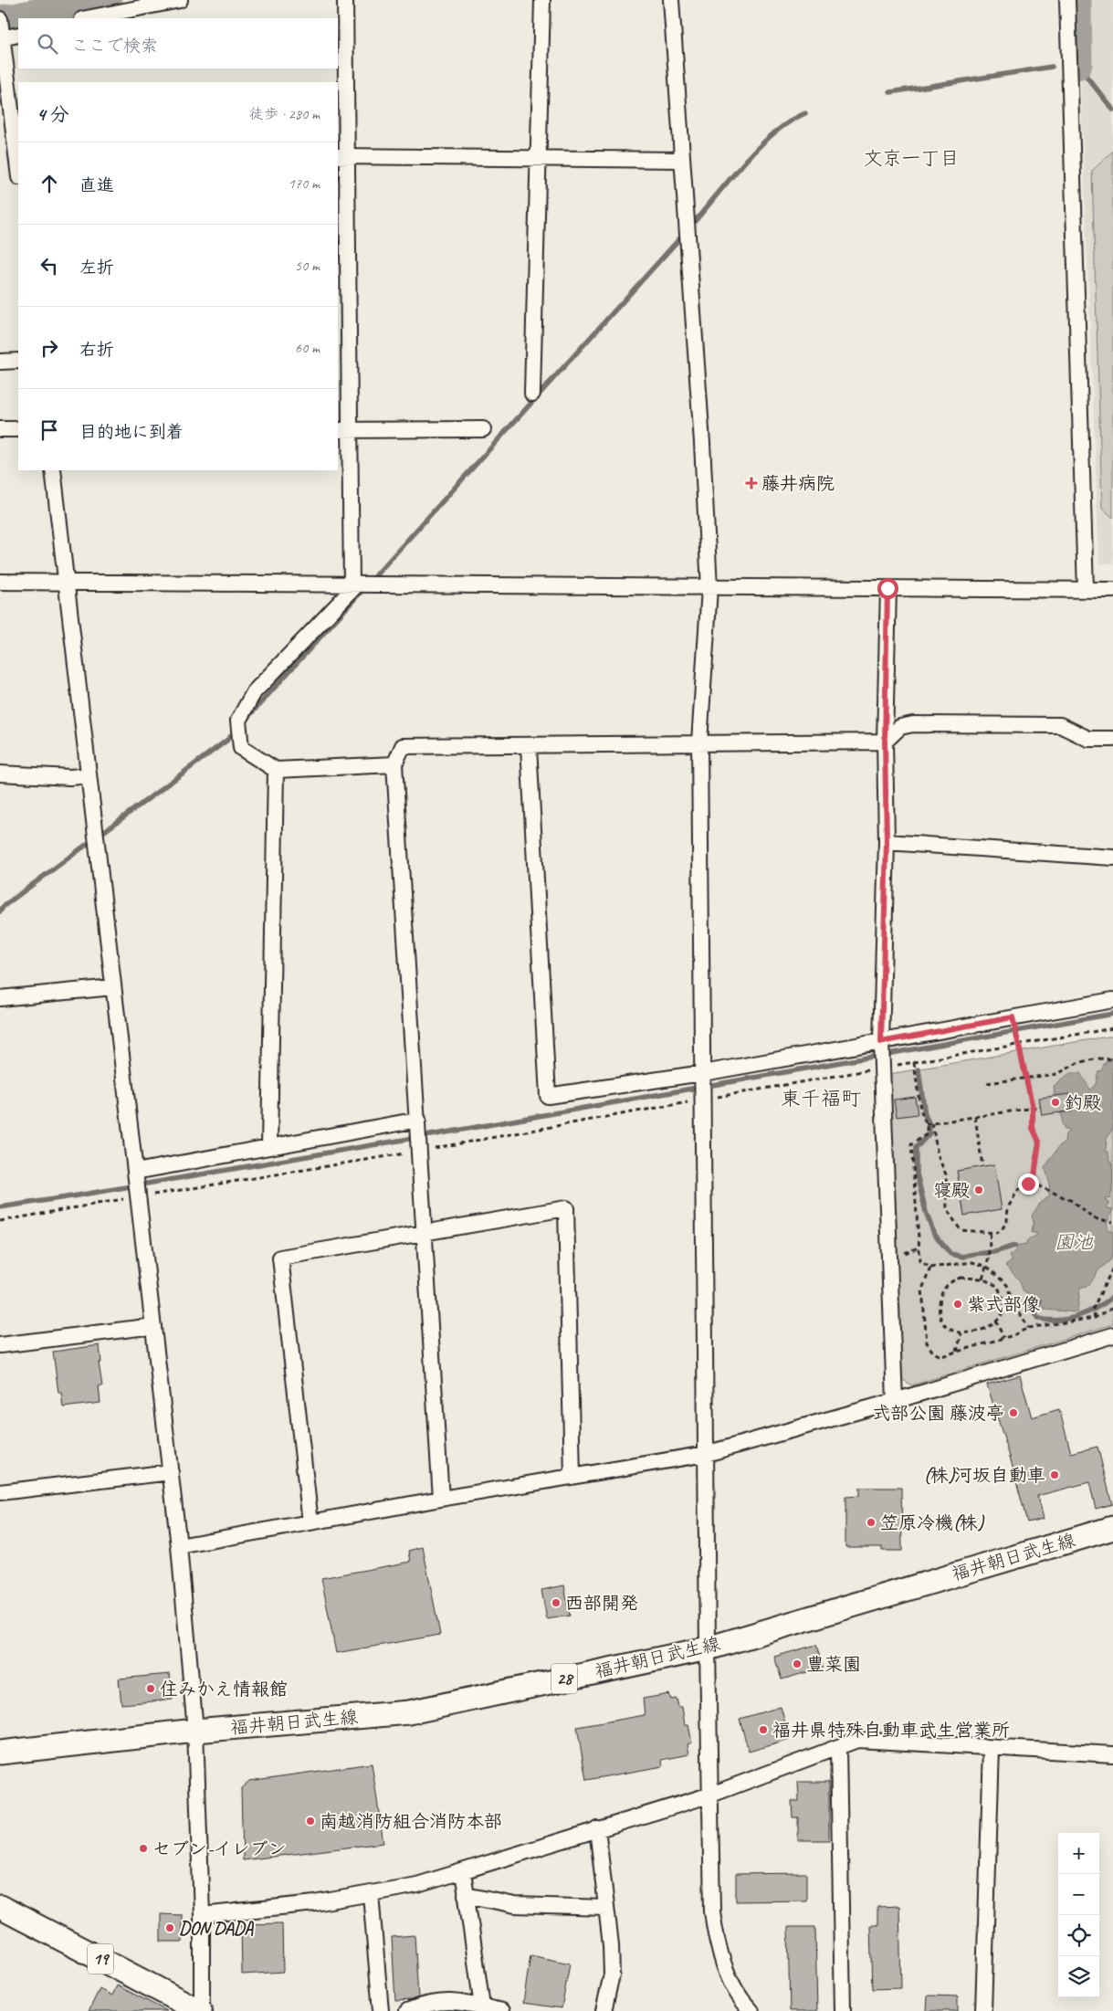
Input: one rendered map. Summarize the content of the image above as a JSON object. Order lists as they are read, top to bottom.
{
  "streets": {
    "main road": ["福井朝日武生線", "28", "19"]
  },
  "districts": ["文京一丁目", "東千福町"],
  "water": ["園池"],
  "places": {
    "health": ["藤井病院"],
    "other": [
      "釣殿",
      "寝殿",
      "紫式部像",
      "式部公園 藤波亭",
      "(株)河坂自動車",
      "笠原冷機(株)",
      "西部開発",
      "豊菜園",
      "住みかえ情報館",
      "福井県特殊自動車武生営業所",
      "南越消防組合消防本部",
      "セブン-イレブン",
      "DON DADA"
    ]
  },
  "page": {
    "search": "ここで検索",
    "heading": ["4 分", "徒歩 · 280 m"],
    "list": [
      ["直進", "170 m"],
      ["左折", "50 m"],
      ["右折", "60 m"],
      "目的地に到着"
    ],
    "map_buttons": ["+", "−"]
  }
}
